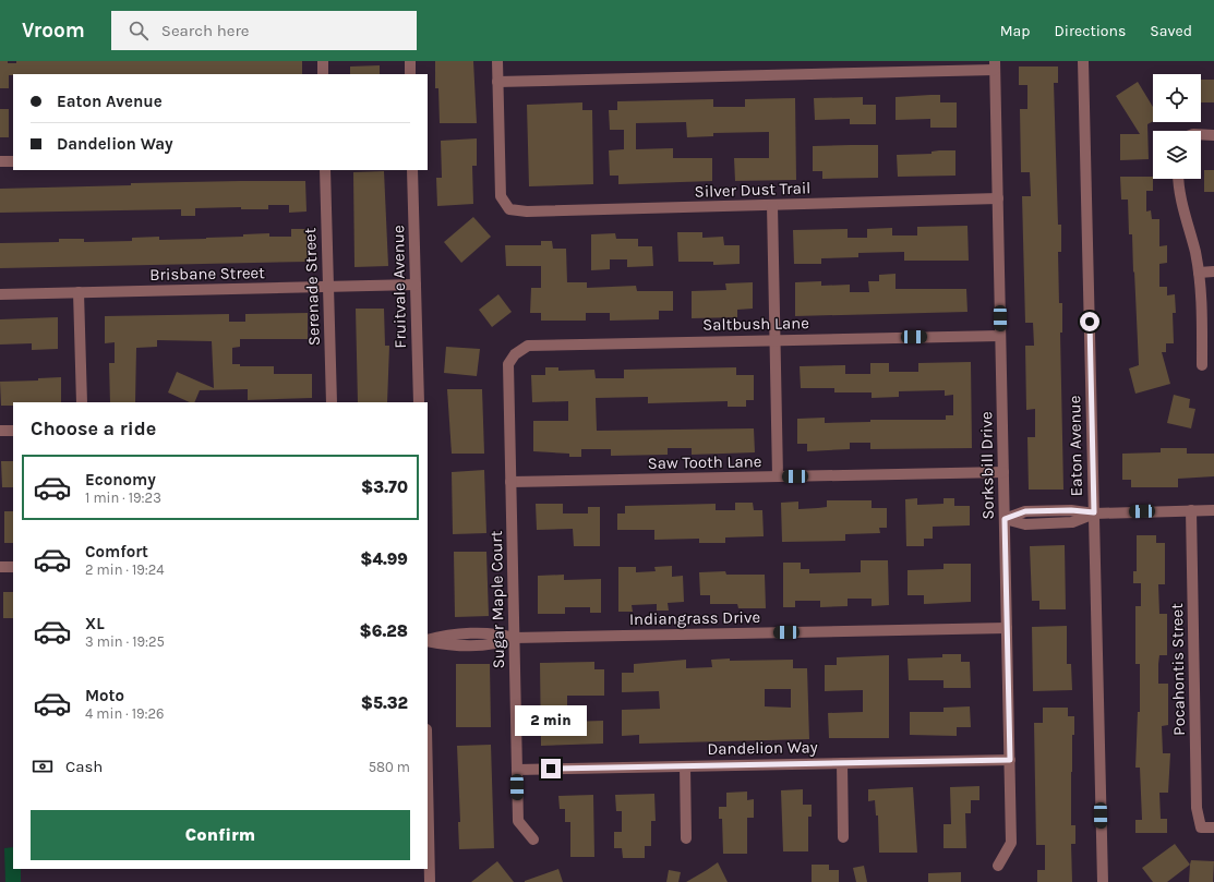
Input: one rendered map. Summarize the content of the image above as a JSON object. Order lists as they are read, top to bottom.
{
  "streets": {
    "street": [
      "Silver Dust Trail",
      "Brisbane Street",
      "Serenade Street",
      "Fruitvale Avenue",
      "Saltbush Lane",
      "Eaton Avenue",
      "Saw Tooth Lane",
      "Sorksbill Drive",
      "Sugar Maple Court",
      "Indiangrass Drive",
      "Pocahontis Street",
      "Dandelion Way"
    ]
  },
  "crossings": [
    ["Silver Dust Trail", "Sorksbill Drive"],
    ["Brisbane Street", "Serenade Street"],
    ["Brisbane Street", "Fruitvale Avenue"],
    ["Saltbush Lane", "Sorksbill Drive"],
    ["Saltbush Lane", "Sugar Maple Court"],
    ["Saw Tooth Lane", "Sorksbill Drive"],
    ["Saw Tooth Lane", "Sugar Maple Court"],
    ["Sorksbill Drive", "Indiangrass Drive"],
    ["Sorksbill Drive", "Dandelion Way"],
    ["Sugar Maple Court", "Indiangrass Drive"],
    ["Sugar Maple Court", "Dandelion Way"]
  ],
  "page": {
    "header": "Vroom",
    "search": "Search here",
    "nav": ["Map", "Directions", "Saved"],
    "banner": ["Eaton Avenue", "Dandelion Way"],
    "heading": "Choose a ride",
    "list": [
      {
        "name": "Economy",
        "note": "1 min · 19:23",
        "value": "$3.70"
      },
      {
        "name": "Comfort",
        "note": "2 min · 19:24",
        "value": "$4.99"
      },
      {
        "name": "XL",
        "note": "3 min · 19:25",
        "value": "$6.28"
      },
      {
        "name": "Moto",
        "note": "4 min · 19:26",
        "value": "$5.32"
      }
    ],
    "bubble": "2 min",
    "pay": ["Cash", "580 m"],
    "buttons": "Confirm"
  }
}
